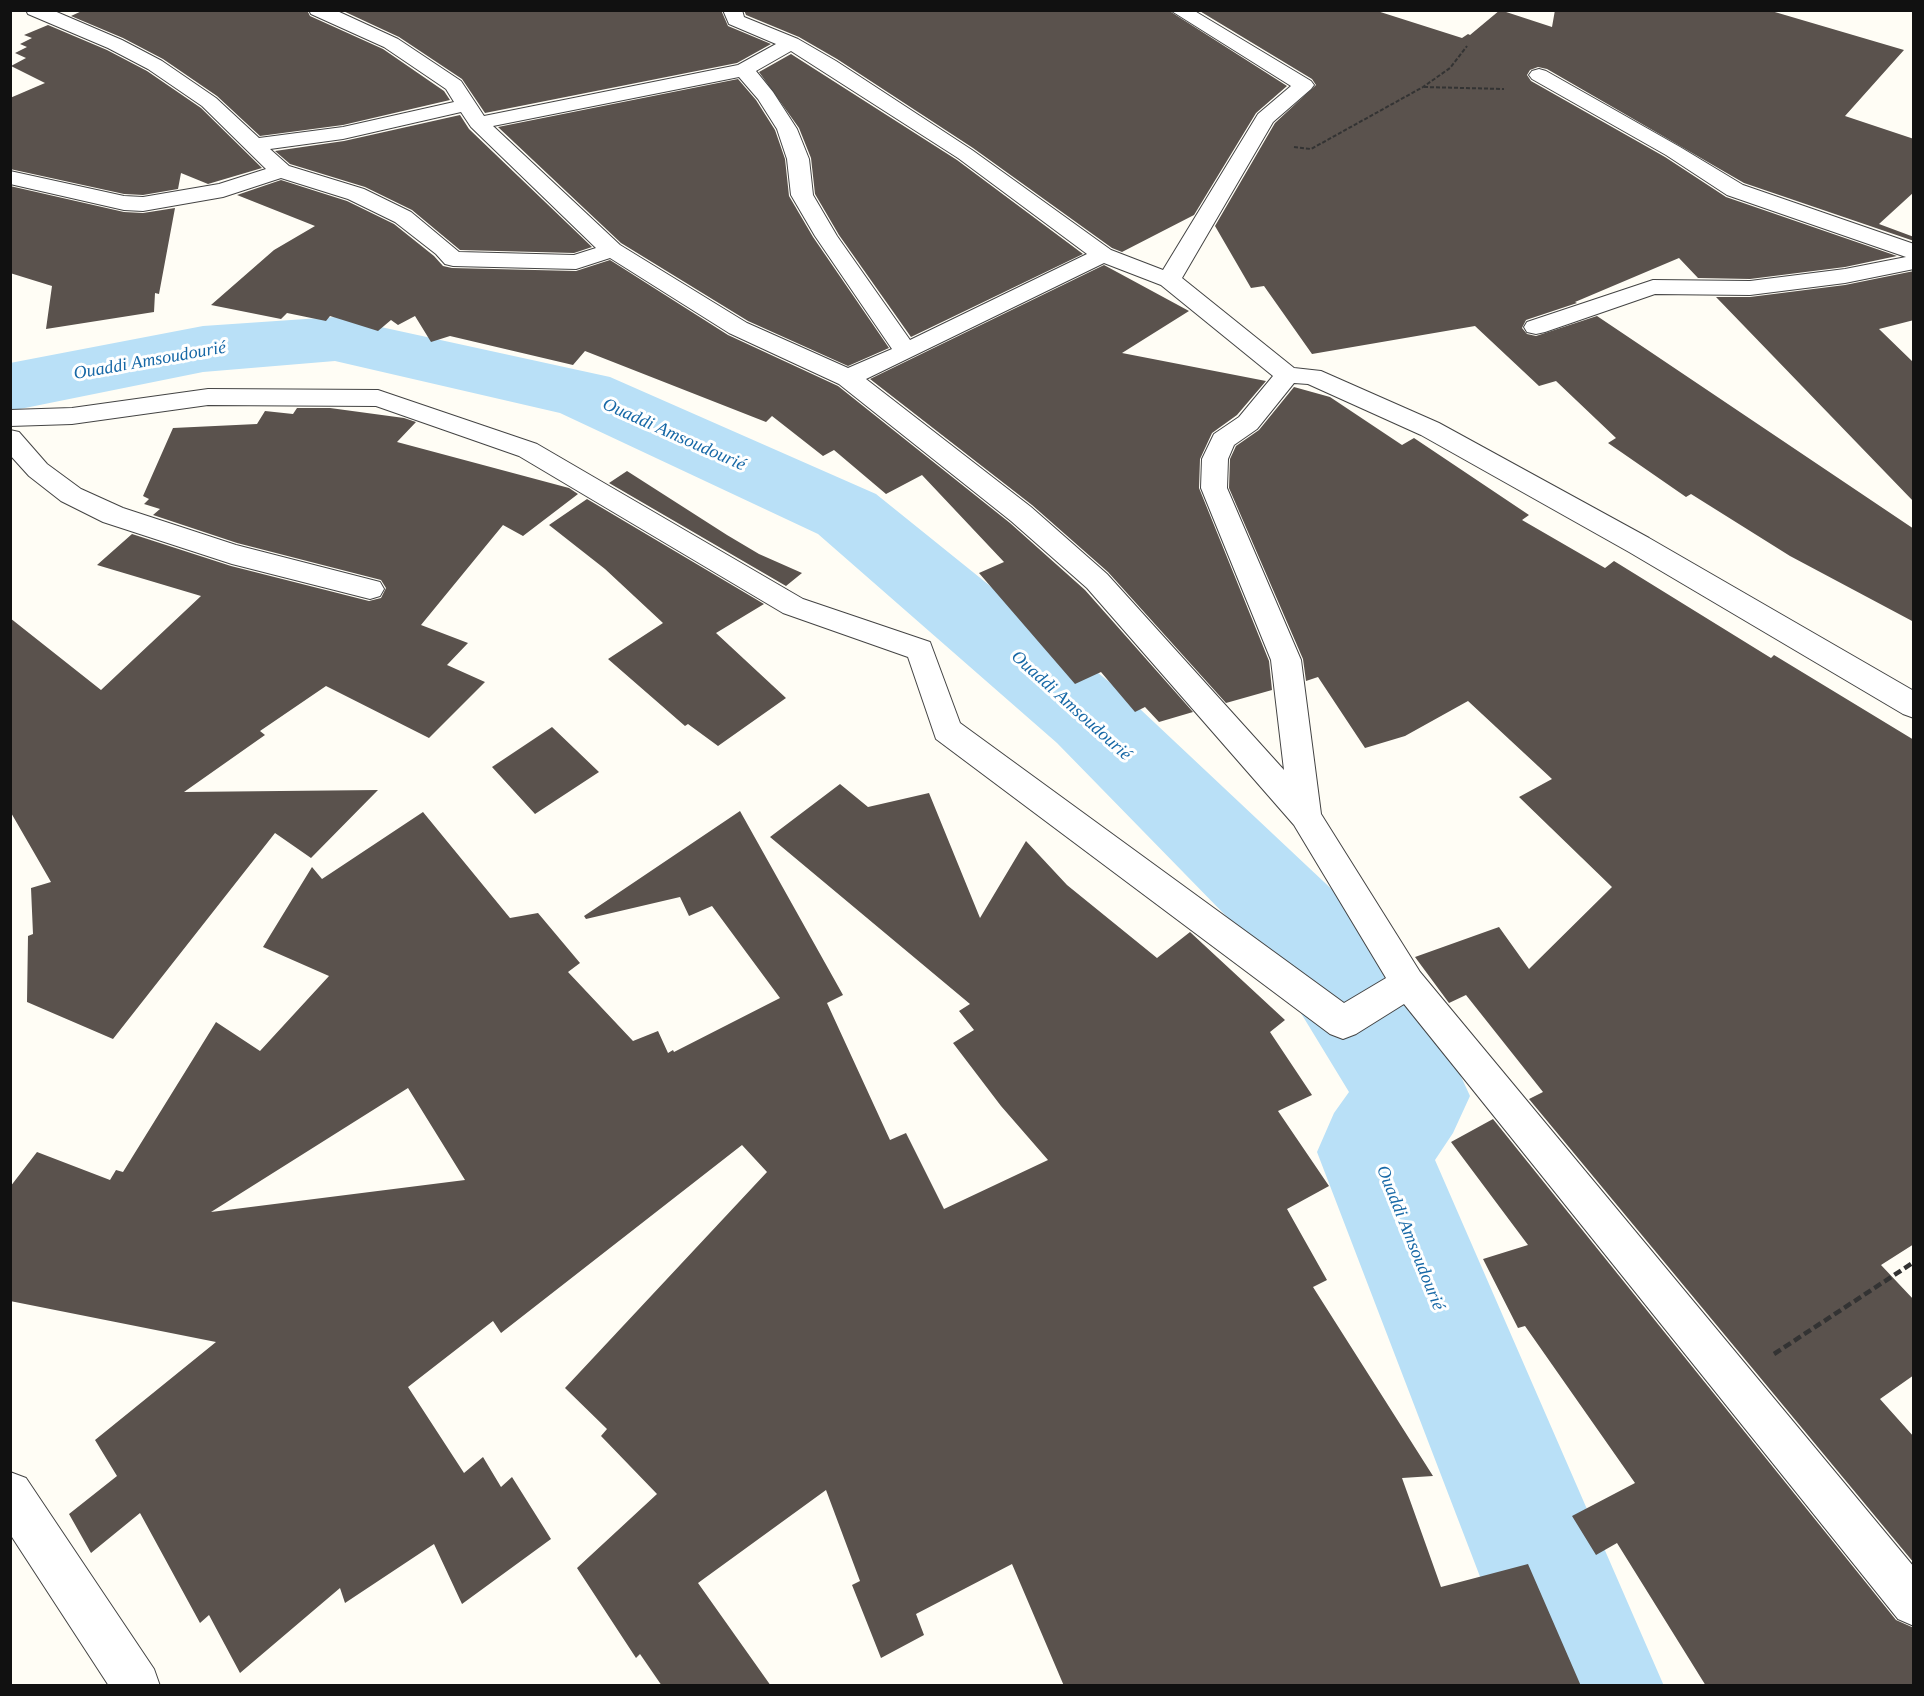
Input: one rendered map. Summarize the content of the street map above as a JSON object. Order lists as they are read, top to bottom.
{
  "water": ["Ouaddi Amsoudourié"]
}
